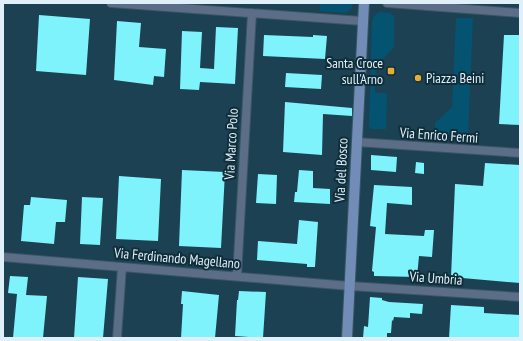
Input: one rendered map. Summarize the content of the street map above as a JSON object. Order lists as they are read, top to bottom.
{
  "streets": {
    "street": [
      "Via Enrico Fermi",
      "Via Marco Polo",
      "Via del Bosco",
      "Via Ferdinando Magellano",
      "Via Umbria"
    ]
  },
  "crossings": [
    ["Via Enrico Fermi", "Via del Bosco"],
    ["Via Marco Polo", "Via Ferdinando Magellano"],
    ["Via del Bosco", "Via Ferdinando Magellano"],
    ["Via del Bosco", "Via Umbria"],
    ["Via Ferdinando Magellano", "Via Umbria"]
  ],
  "places": {
    "transit": ["Santa Croce sull'Arno"],
    "other": ["Piazza Beini"]
  }
}
